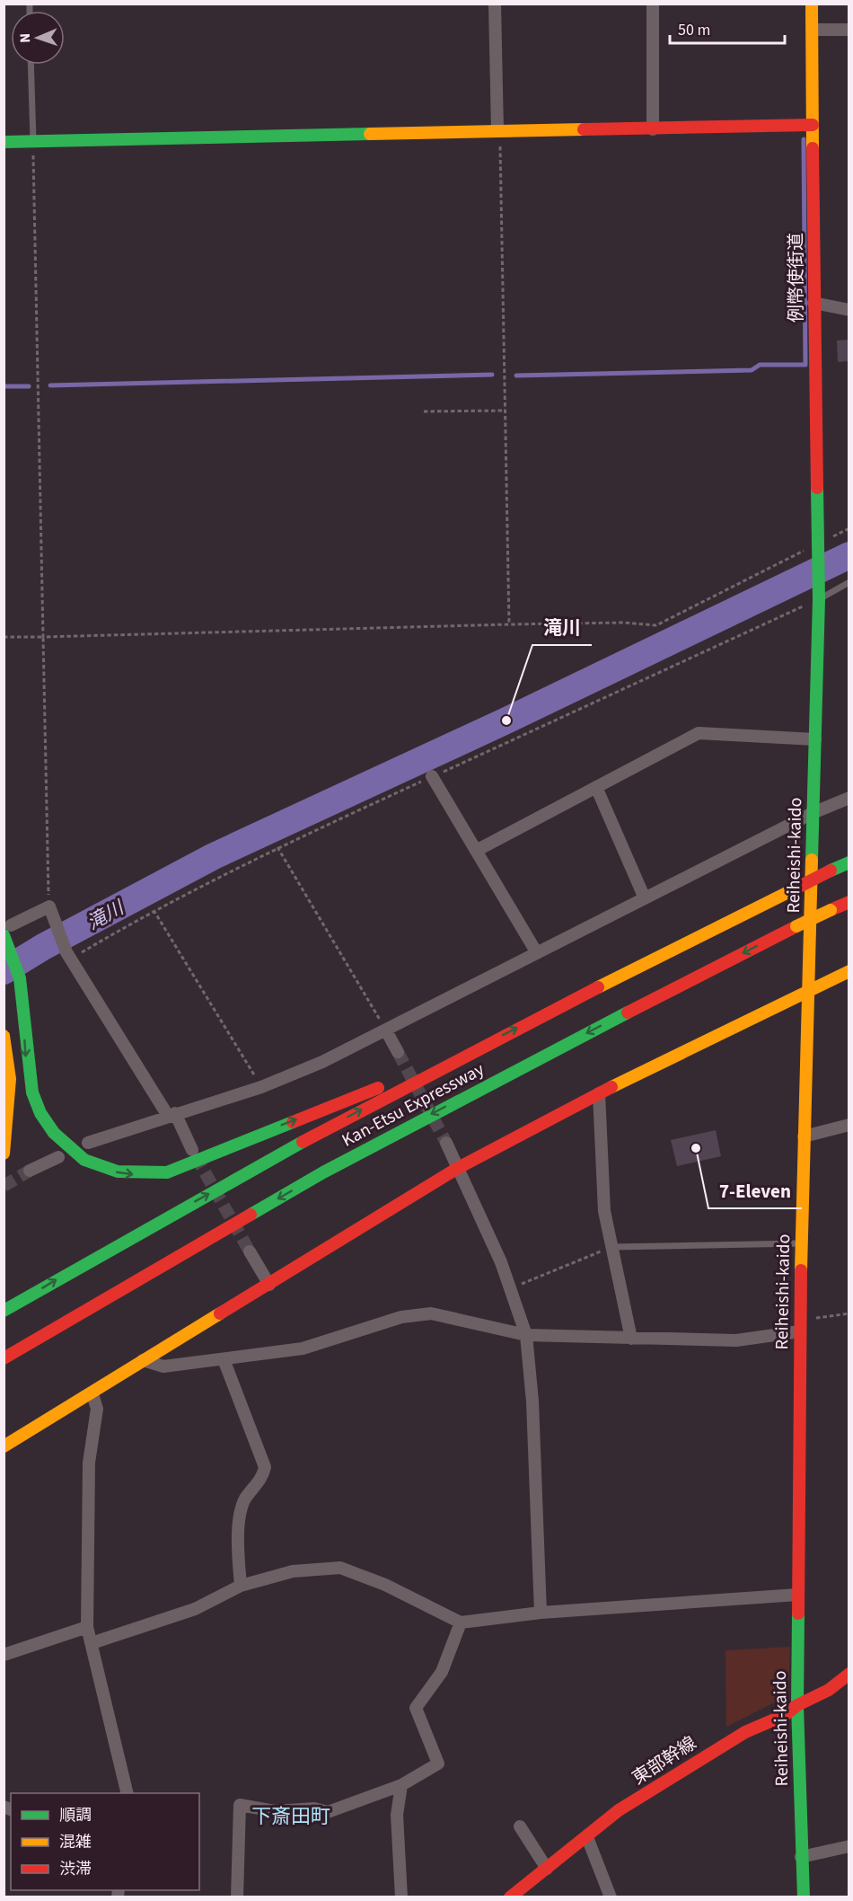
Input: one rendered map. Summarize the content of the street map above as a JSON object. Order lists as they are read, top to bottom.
{
  "streets": {
    "main road": [
      "例幣使街道",
      "Reiheishi-kaido",
      "Kan-Etsu Expressway",
      "東部幹線"
    ]
  },
  "crossings": [
    ["例幣使街道", "Reiheishi-kaido"],
    ["Reiheishi-kaido", "東部幹線"]
  ],
  "districts": ["下斎田町"],
  "water": ["滝川"],
  "places": ["滝川", "7-Eleven"],
  "legend": ["順調", "混雑", "渋滞"],
  "scale_bar": "50 m",
  "north": "left"
}
